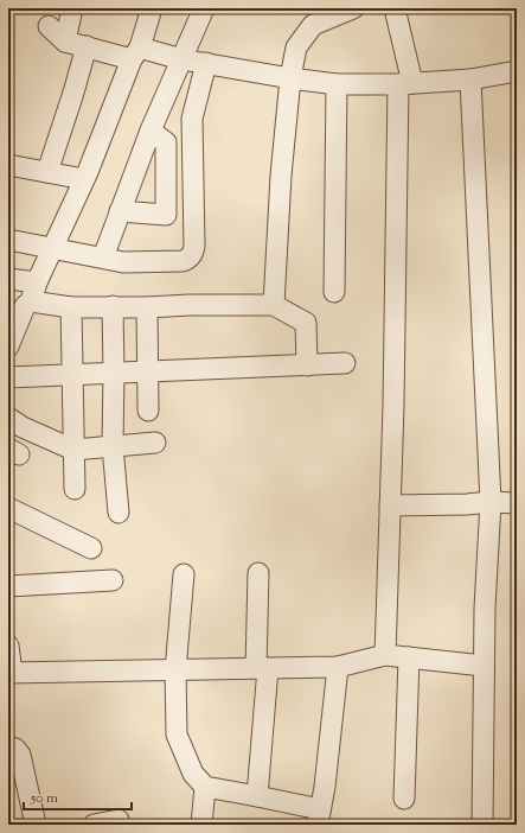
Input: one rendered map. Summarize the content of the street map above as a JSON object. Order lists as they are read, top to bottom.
{
  "scale_bar": "50 m"
}
